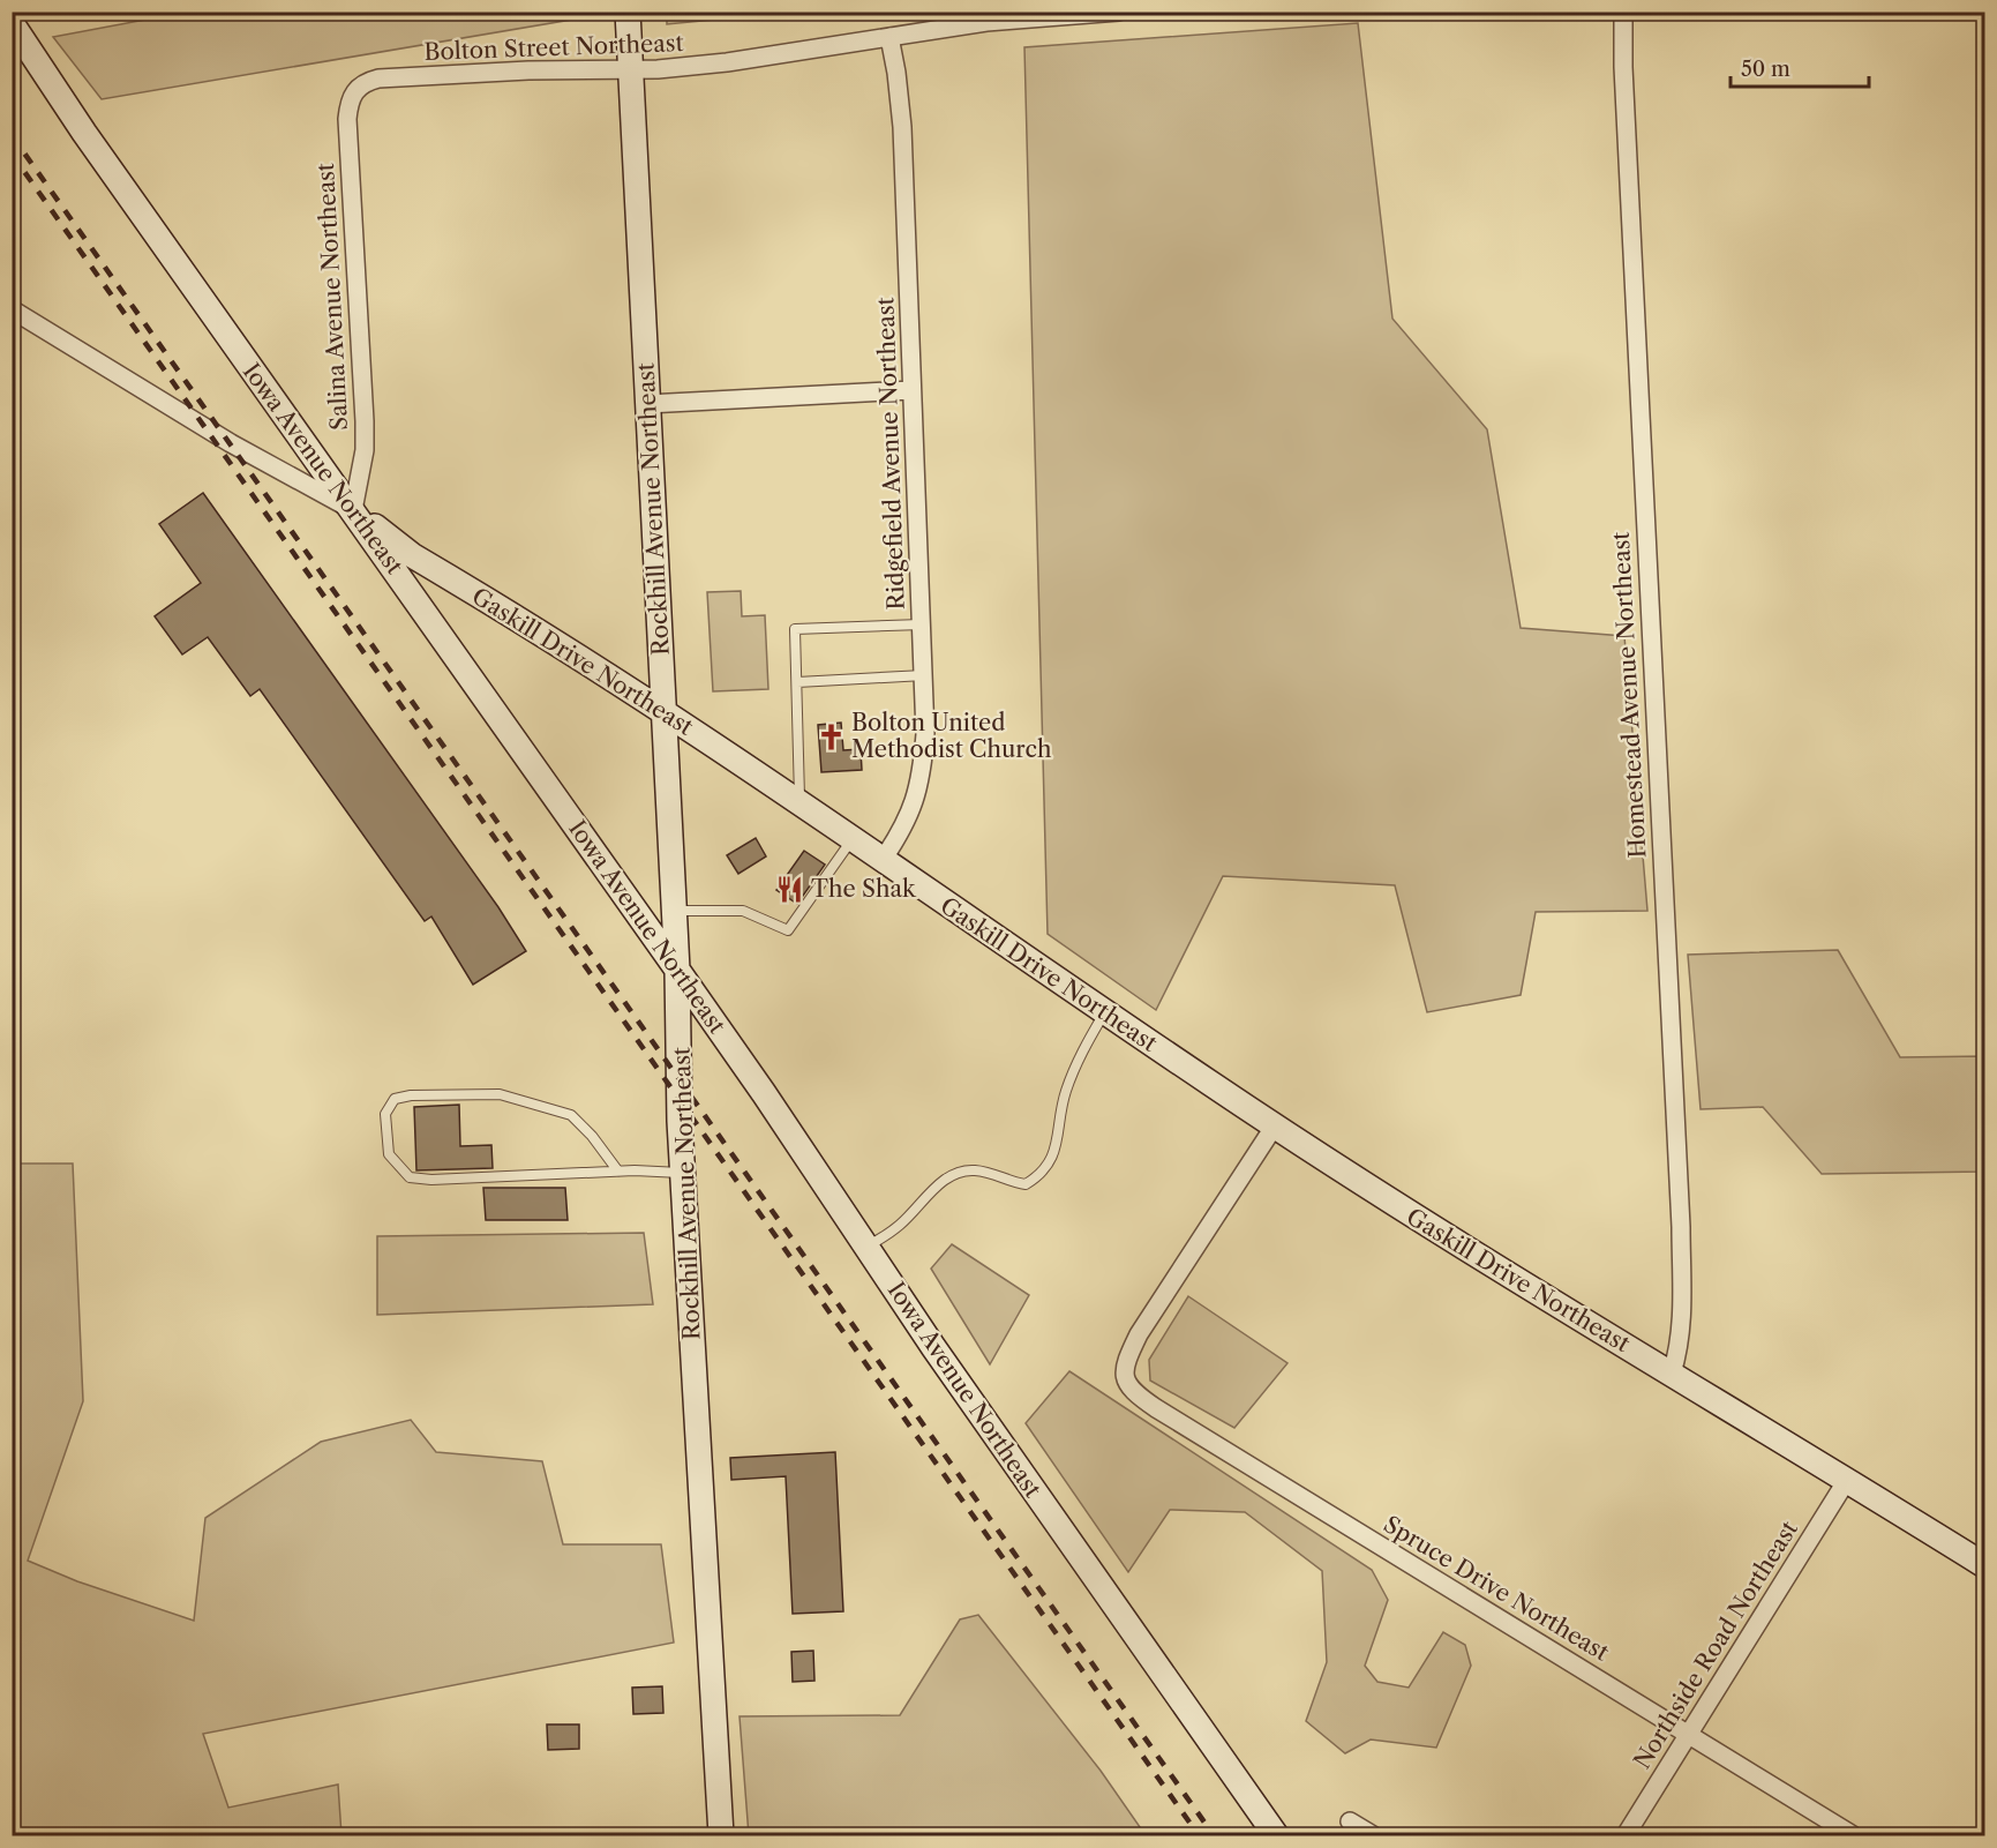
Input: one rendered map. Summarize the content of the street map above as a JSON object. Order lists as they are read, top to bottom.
{
  "streets": {
    "main road": ["Iowa Avenue Northeast", "Rockhill Avenue Northeast", "Gaskill Drive Northeast"],
    "street": [
      "Bolton Street Northeast",
      "Salina Avenue Northeast",
      "Ridgefield Avenue Northeast",
      "Homestead Avenue Northeast",
      "Spruce Drive Northeast",
      "Northside Road Northeast"
    ]
  },
  "crossings": [
    ["Bolton Street Northeast", "Salina Avenue Northeast"],
    ["Bolton Street Northeast", "Ridgefield Avenue Northeast"],
    ["Bolton Street Northeast", "Rockhill Avenue Northeast"],
    ["Salina Avenue Northeast", "Iowa Avenue Northeast"],
    ["Salina Avenue Northeast", "Gaskill Drive Northeast"],
    ["Ridgefield Avenue Northeast", "Gaskill Drive Northeast"],
    ["Iowa Avenue Northeast", "Rockhill Avenue Northeast"],
    ["Iowa Avenue Northeast", "Gaskill Drive Northeast"],
    ["Rockhill Avenue Northeast", "Gaskill Drive Northeast"],
    ["Gaskill Drive Northeast", "Homestead Avenue Northeast"],
    ["Gaskill Drive Northeast", "Spruce Drive Northeast"],
    ["Gaskill Drive Northeast", "Northside Road Northeast"],
    ["Spruce Drive Northeast", "Northside Road Northeast"]
  ],
  "places": {
    "church": ["Bolton United Methodist Church"],
    "restaurant": ["The Shak"]
  },
  "scale_bar": "50 m"
}
